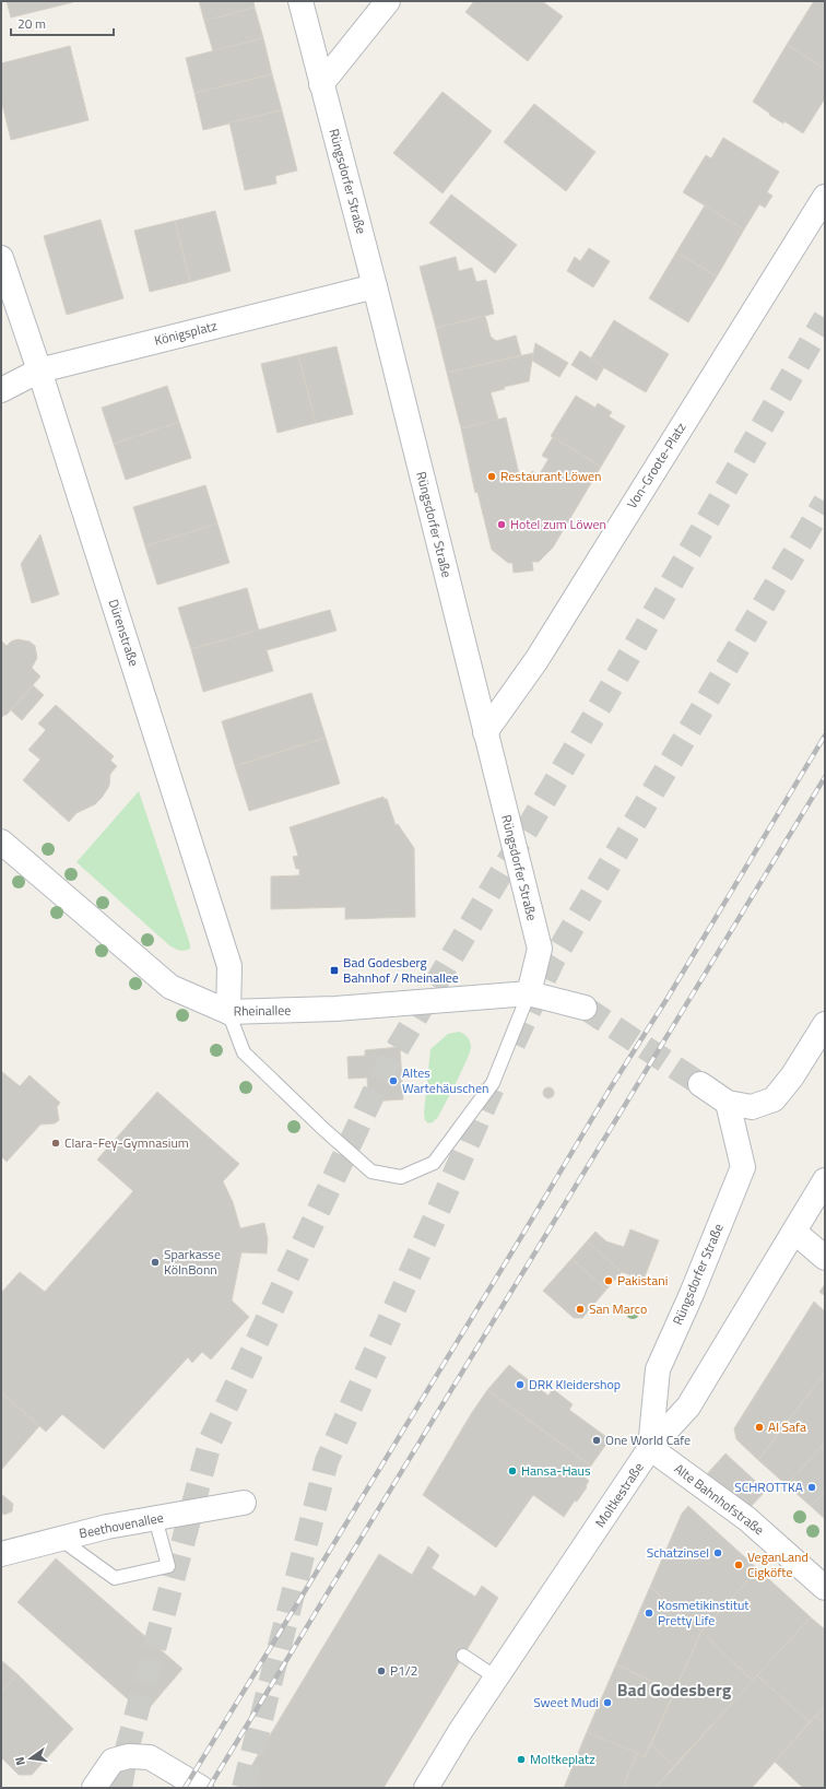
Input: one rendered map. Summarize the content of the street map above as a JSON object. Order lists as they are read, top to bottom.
{
  "streets": {
    "street": [
      "Rüngsdorfer Straße",
      "Königsplatz",
      "Von-Groote-Platz",
      "Dürenstraße",
      "Rheinallee",
      "Moltkestraße",
      "Alte Bahnhofstraße",
      "Beethovenallee"
    ]
  },
  "crossings": [
    ["Rüngsdorfer Straße", "Königsplatz"],
    ["Rüngsdorfer Straße", "Von-Groote-Platz"],
    ["Rüngsdorfer Straße", "Rheinallee"],
    ["Rüngsdorfer Straße", "Moltkestraße"],
    ["Rüngsdorfer Straße", "Alte Bahnhofstraße"],
    ["Königsplatz", "Dürenstraße"],
    ["Dürenstraße", "Rheinallee"],
    ["Moltkestraße", "Alte Bahnhofstraße"]
  ],
  "districts": ["Bad Godesberg"],
  "places": {
    "other": [
      "Restaurant Löwen",
      "Hotel zum Löwen",
      "Altes Wartehäuschen",
      "Clara-Fey-Gymnasium",
      "Sparkasse KölnBonn",
      "Pakistani",
      "San Marco",
      "DRK Kleidershop",
      "Al Safa",
      "One World Cafe",
      "Hansa-Haus",
      "SCHROTTKA",
      "Schatzinsel",
      "VeganLand Cigköfte",
      "Kosmetikinstitut Pretty Life",
      "P1/2",
      "Sweet Mudi",
      "Moltkeplatz"
    ],
    "transit": ["Bad Godesberg Bahnhof / Rheinallee"]
  },
  "scale_bar": "20 m",
  "north": "left"
}
